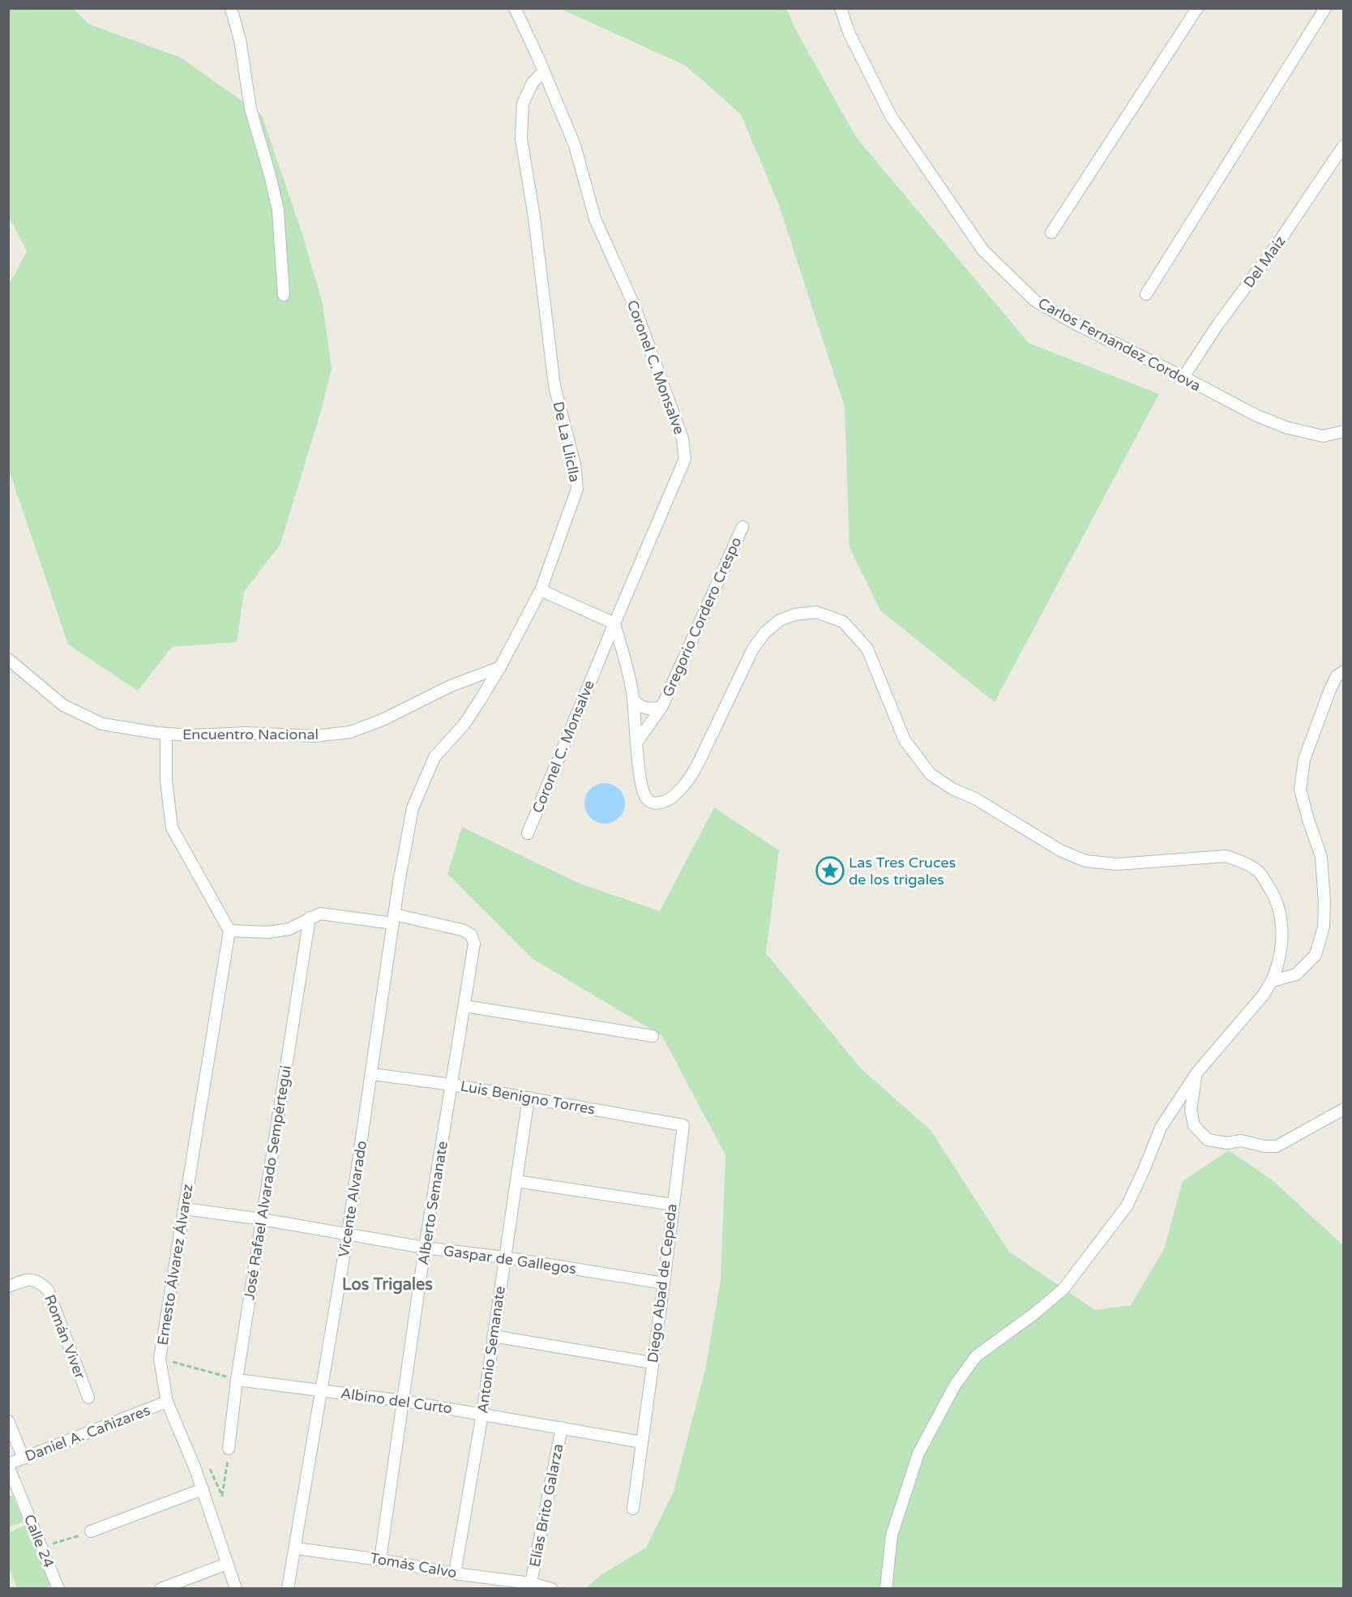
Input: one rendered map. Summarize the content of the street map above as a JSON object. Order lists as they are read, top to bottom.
{
  "streets": {
    "street": [
      "Del Maíz",
      "Carlos Fernandez Cordova",
      "Coronel C. Monsalve",
      "De La Lliclla",
      "Gregorio Cordero Crespo",
      "Encuentro Nacional",
      "Luis Benigno Torres",
      "José Rafael Alvarado Sempértegui",
      "Vicente Alvarado",
      "Alberto Semanate",
      "Gaspar de Gallegos",
      "Ernesto Álvarez Álvarez",
      "Diego Abad de Cepeda",
      "Román Viver",
      "Antonio Semanate",
      "Albino del Curto",
      "Daniel A. Cañizares",
      "Elías Brito Galarza",
      "Calle 24",
      "Tomás Calvo"
    ]
  },
  "crossings": [
    ["Del Maíz", "Carlos Fernandez Cordova"],
    ["Coronel C. Monsalve", "De La Lliclla"],
    ["De La Lliclla", "Encuentro Nacional"],
    ["De La Lliclla", "Vicente Alvarado"],
    ["Luis Benigno Torres", "Vicente Alvarado"],
    ["Luis Benigno Torres", "Alberto Semanate"],
    ["Luis Benigno Torres", "Diego Abad de Cepeda"],
    ["Luis Benigno Torres", "Antonio Semanate"],
    ["José Rafael Alvarado Sempértegui", "Gaspar de Gallegos"],
    ["José Rafael Alvarado Sempértegui", "Albino del Curto"],
    ["Vicente Alvarado", "Alberto Semanate"],
    ["Vicente Alvarado", "Gaspar de Gallegos"],
    ["Vicente Alvarado", "Albino del Curto"],
    ["Vicente Alvarado", "Tomás Calvo"],
    ["Alberto Semanate", "Gaspar de Gallegos"],
    ["Alberto Semanate", "Albino del Curto"],
    ["Alberto Semanate", "Tomás Calvo"],
    ["Gaspar de Gallegos", "Ernesto Álvarez Álvarez"],
    ["Gaspar de Gallegos", "Diego Abad de Cepeda"],
    ["Gaspar de Gallegos", "Antonio Semanate"],
    ["Ernesto Álvarez Álvarez", "Daniel A. Cañizares"],
    ["Diego Abad de Cepeda", "Albino del Curto"],
    ["Antonio Semanate", "Albino del Curto"],
    ["Antonio Semanate", "Tomás Calvo"],
    ["Albino del Curto", "Elías Brito Galarza"],
    ["Daniel A. Cañizares", "Calle 24"],
    ["Elías Brito Galarza", "Tomás Calvo"]
  ],
  "districts": ["Los Trigales"],
  "places": {
    "place": ["Las Tres Cruces de los trigales"]
  }
}
